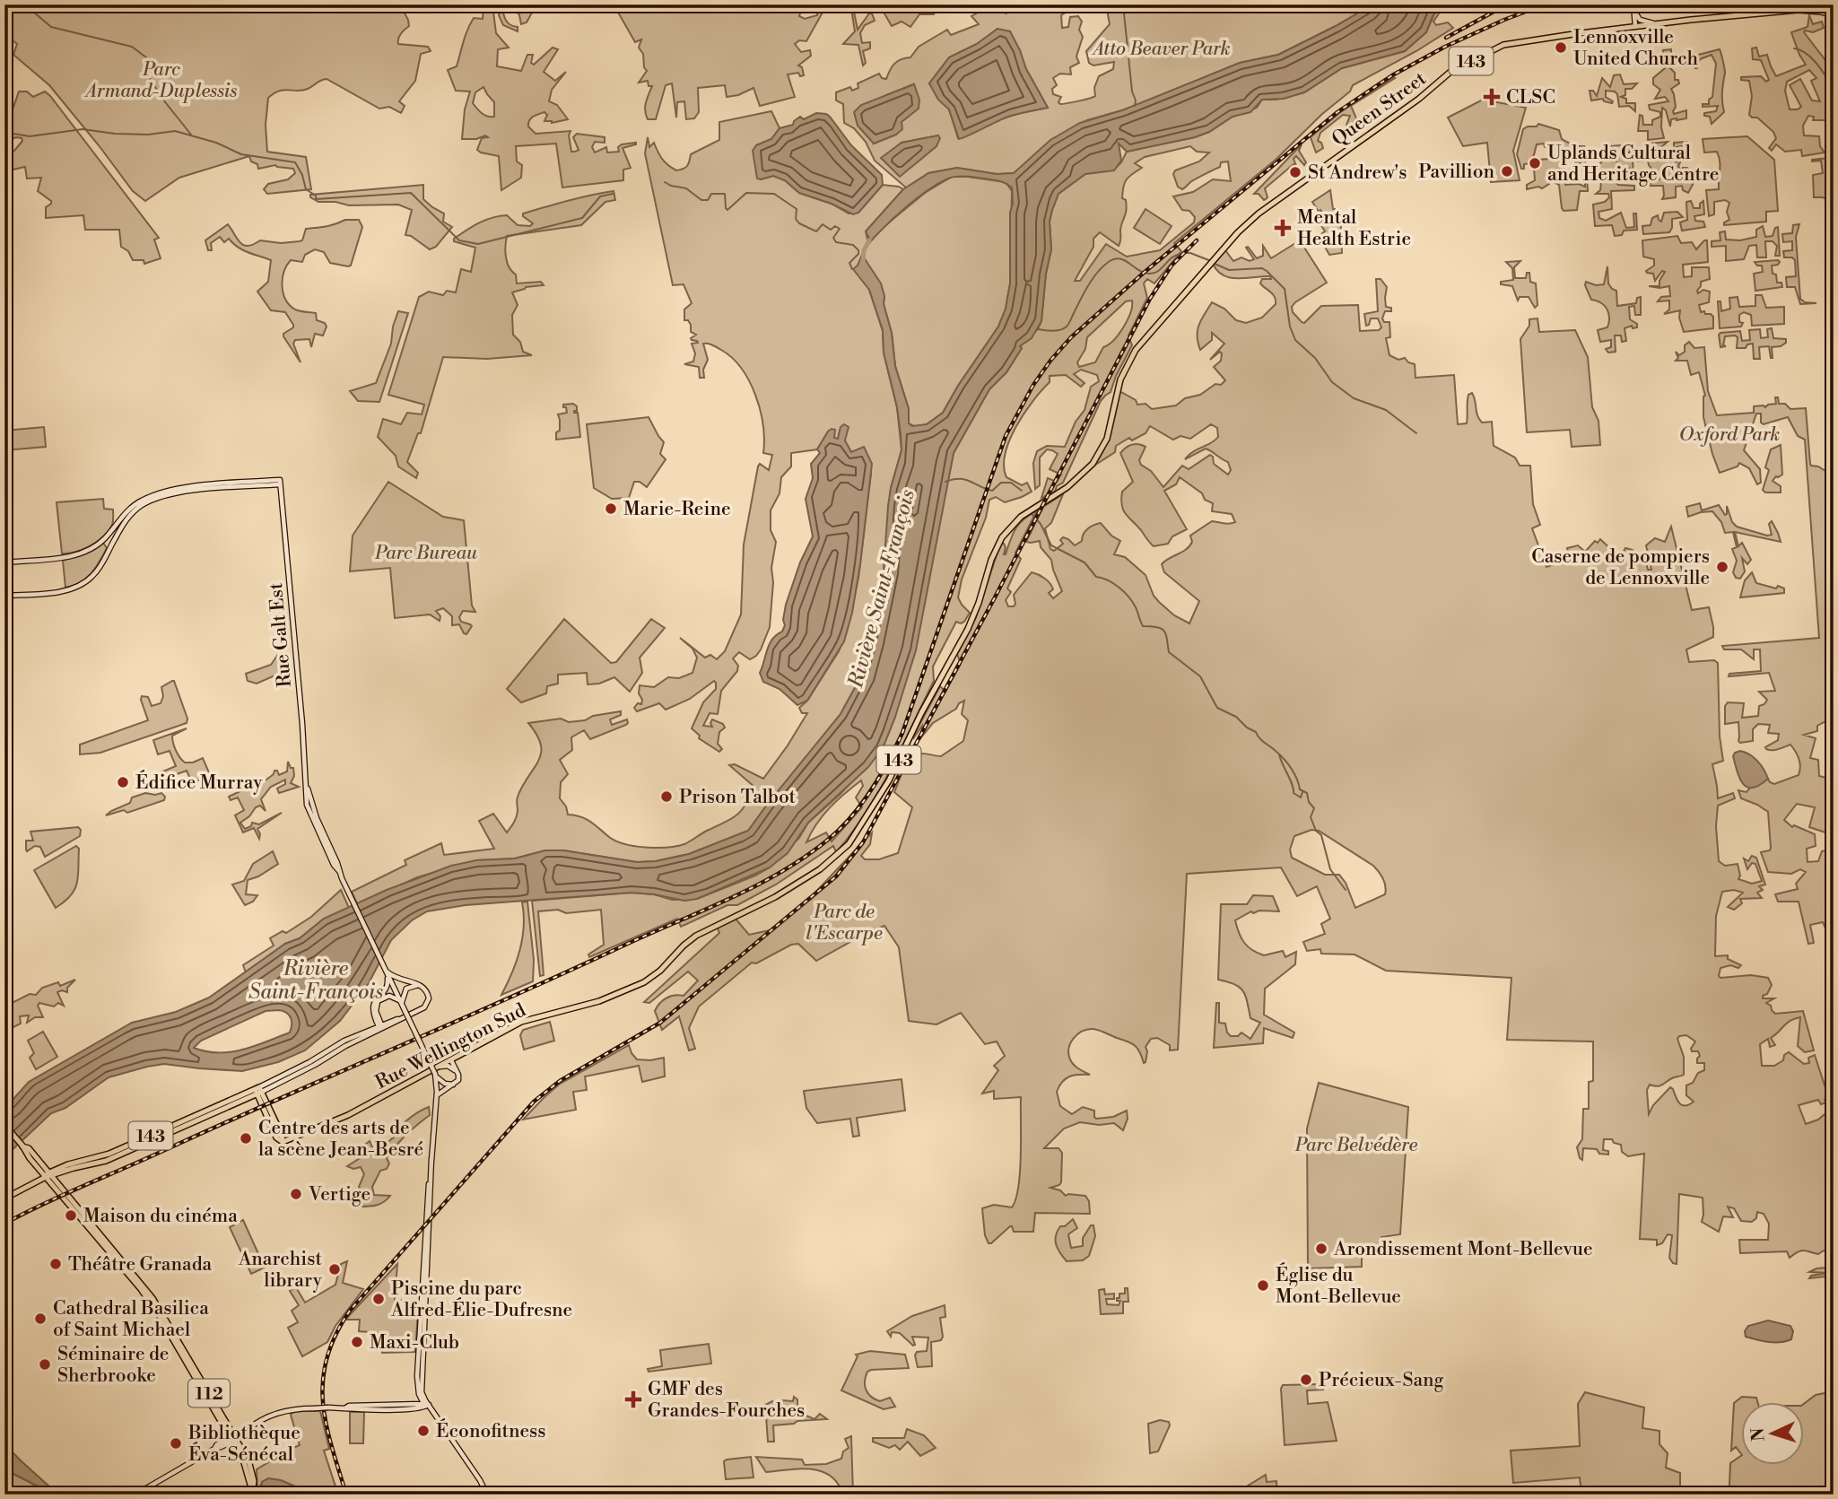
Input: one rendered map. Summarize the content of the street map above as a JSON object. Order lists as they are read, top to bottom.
{
  "streets": {
    "main road": [
      "143",
      "Queen Street",
      "Rue Galt Est",
      "Rue Wellington Sud",
      "112"
    ]
  },
  "crossings": [
    ["143", "Rue Wellington Sud"],
    ["143", "112"],
    ["Queen Street", "Rue Wellington Sud"]
  ],
  "water": ["Rivière Saint-François"],
  "parks": [
    "Atto Beaver Park",
    "Parc Armand-Duplessis",
    "Oxford Park",
    "Parc Bureau",
    "Parc de l'Escarpe",
    "Parc Belvédère"
  ],
  "places": {
    "other": [
      "Lennoxville United Church",
      "Uplands Cultural and Heritage Centre",
      "Pavillion",
      "St Andrew's",
      "Marie-Reine",
      "Caserne de pompiers de Lennoxville",
      "Édifice Murray",
      "Prison Talbot",
      "Centre des arts de la scène Jean-Besré",
      "Vertige",
      "Maison du cinéma",
      "Arondissement Mont-Bellevue",
      "Théâtre Granada",
      "Anarchist library",
      "Église du Mont-Bellevue",
      "Piscine du parc Alfred-Élie-Dufresne",
      "Cathedral Basilica of Saint Michael",
      "Maxi-Club",
      "Séminaire de Sherbrooke",
      "Précieux-Sang",
      "Éconofitness",
      "Bibliothèque Éva-Sénécal"
    ],
    "health": ["CLSC", "Mental Health Estrie", "GMF des Grandes-Fourches"]
  },
  "north": "left"
}
